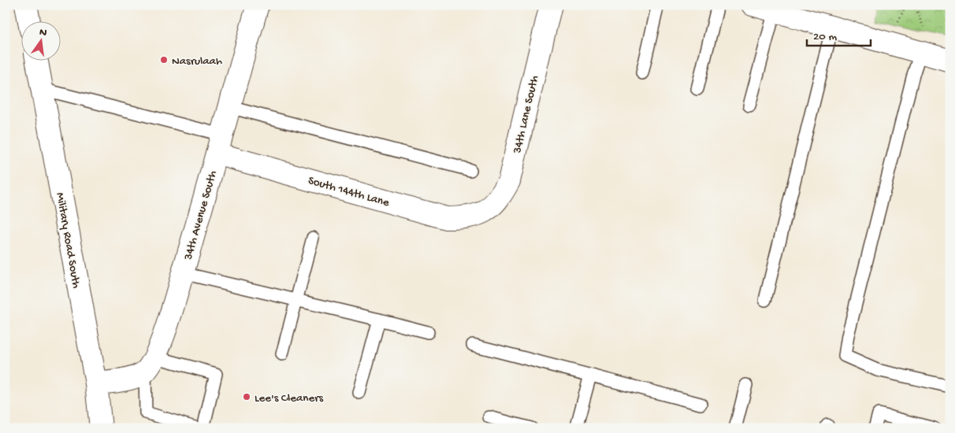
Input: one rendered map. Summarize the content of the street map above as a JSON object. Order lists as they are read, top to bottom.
{
  "streets": {
    "street": [
      "34th Lane South",
      "South 144th Lane",
      "34th Avenue South",
      "Military Road South"
    ]
  },
  "crossings": [
    ["34th Lane South", "South 144th Lane"],
    ["South 144th Lane", "34th Avenue South"]
  ],
  "places": ["Nasrulaah", "Lee's Cleaners"],
  "scale_bar": "20 m",
  "north": "top"
}
